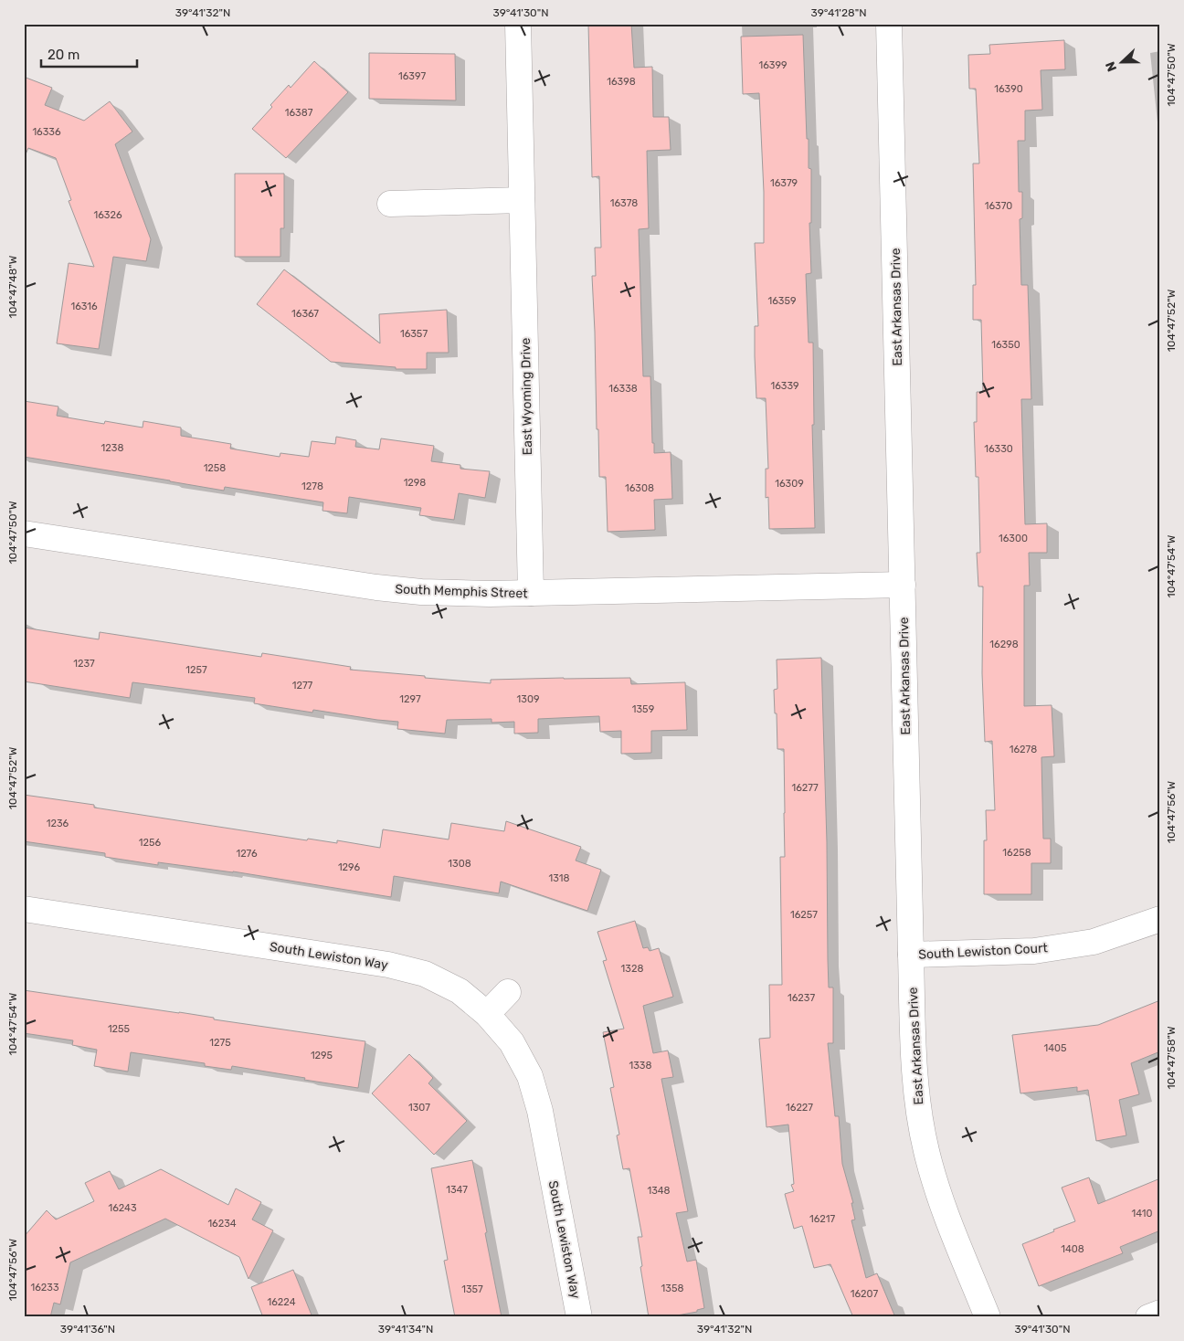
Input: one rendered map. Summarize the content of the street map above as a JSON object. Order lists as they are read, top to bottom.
{
  "streets": {
    "street": [
      "East Arkansas Drive",
      "East Wyoming Drive",
      "South Memphis Street",
      "South Lewiston Court",
      "South Lewiston Way"
    ]
  },
  "crossings": [
    ["East Arkansas Drive", "South Memphis Street"],
    ["East Arkansas Drive", "South Lewiston Court"],
    ["East Wyoming Drive", "South Memphis Street"]
  ],
  "house_numbers": [
    "16399",
    "16397",
    "16398",
    "16390",
    "16387",
    "16336",
    "16379",
    "16378",
    "16370",
    "16326",
    "16359",
    "16316",
    "16367",
    "16357",
    "16350",
    "16339",
    "16338",
    "1238",
    "16330",
    "1258",
    "1298",
    "16309",
    "1278",
    "16308",
    "16300",
    "16298",
    "1237",
    "1257",
    "1277",
    "1297",
    "1309",
    "1359",
    "16278",
    "16277",
    "1236",
    "1256",
    "16258",
    "1276",
    "1308",
    "1296",
    "1318",
    "16257",
    "1328",
    "16237",
    "1255",
    "1275",
    "1405",
    "1295",
    "1338",
    "1307",
    "16227",
    "1347",
    "1348",
    "16243",
    "1410",
    "16217",
    "16234",
    "1408",
    "16233",
    "1358",
    "1357",
    "16207",
    "16224"
  ],
  "scale_bar": "20 m",
  "north": "left",
  "coordinates": [
    "39°41'32\"N",
    "39°41'30\"N",
    "39°41'28\"N",
    "104°47'50\"W",
    "104°47'48\"W",
    "104°47'52\"W",
    "104°47'54\"W",
    "104°47'56\"W",
    "104°47'58\"W",
    "39°41'36\"N",
    "39°41'34\"N"
  ]
}
